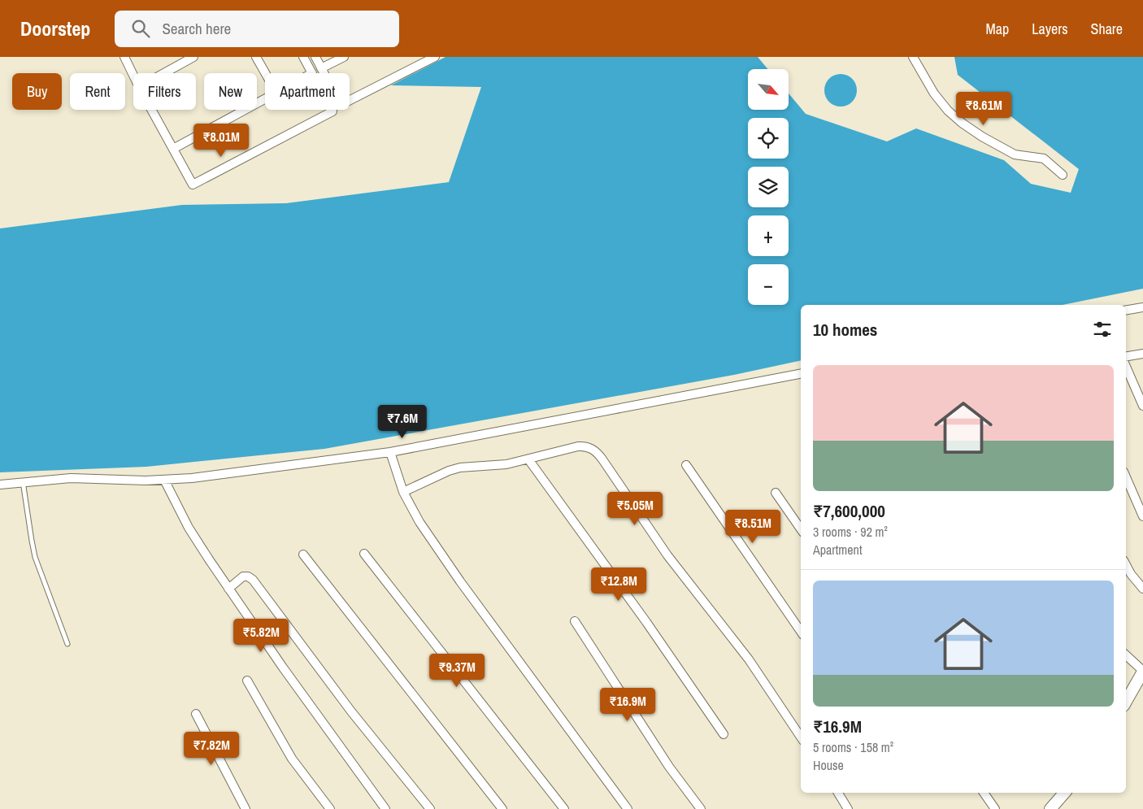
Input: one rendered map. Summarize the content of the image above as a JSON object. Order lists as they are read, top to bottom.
{
  "north": "bottom right",
  "page": {
    "header": "Doorstep",
    "search": "Search here",
    "nav": ["Map", "Layers", "Share"],
    "map_buttons": ["+", "−"],
    "chip": [
      "Buy",
      "Rent",
      "Filters",
      "New",
      "Apartment"
    ],
    "price": [
      "₹8.61M",
      "₹8.01M",
      "₹7.6M",
      "₹5.05M",
      "₹8.51M",
      "₹12.8M",
      "₹5.82M",
      "₹9.37M",
      "₹16.9M",
      "₹7.82M"
    ],
    "heading": "10 homes",
    "list": [
      {
        "name": "₹7,600,000",
        "note": "3 rooms · 92 m² · Apartment"
      },
      {
        "name": "₹16.9M",
        "note": "5 rooms · 158 m² · House"
      }
    ]
  }
}
